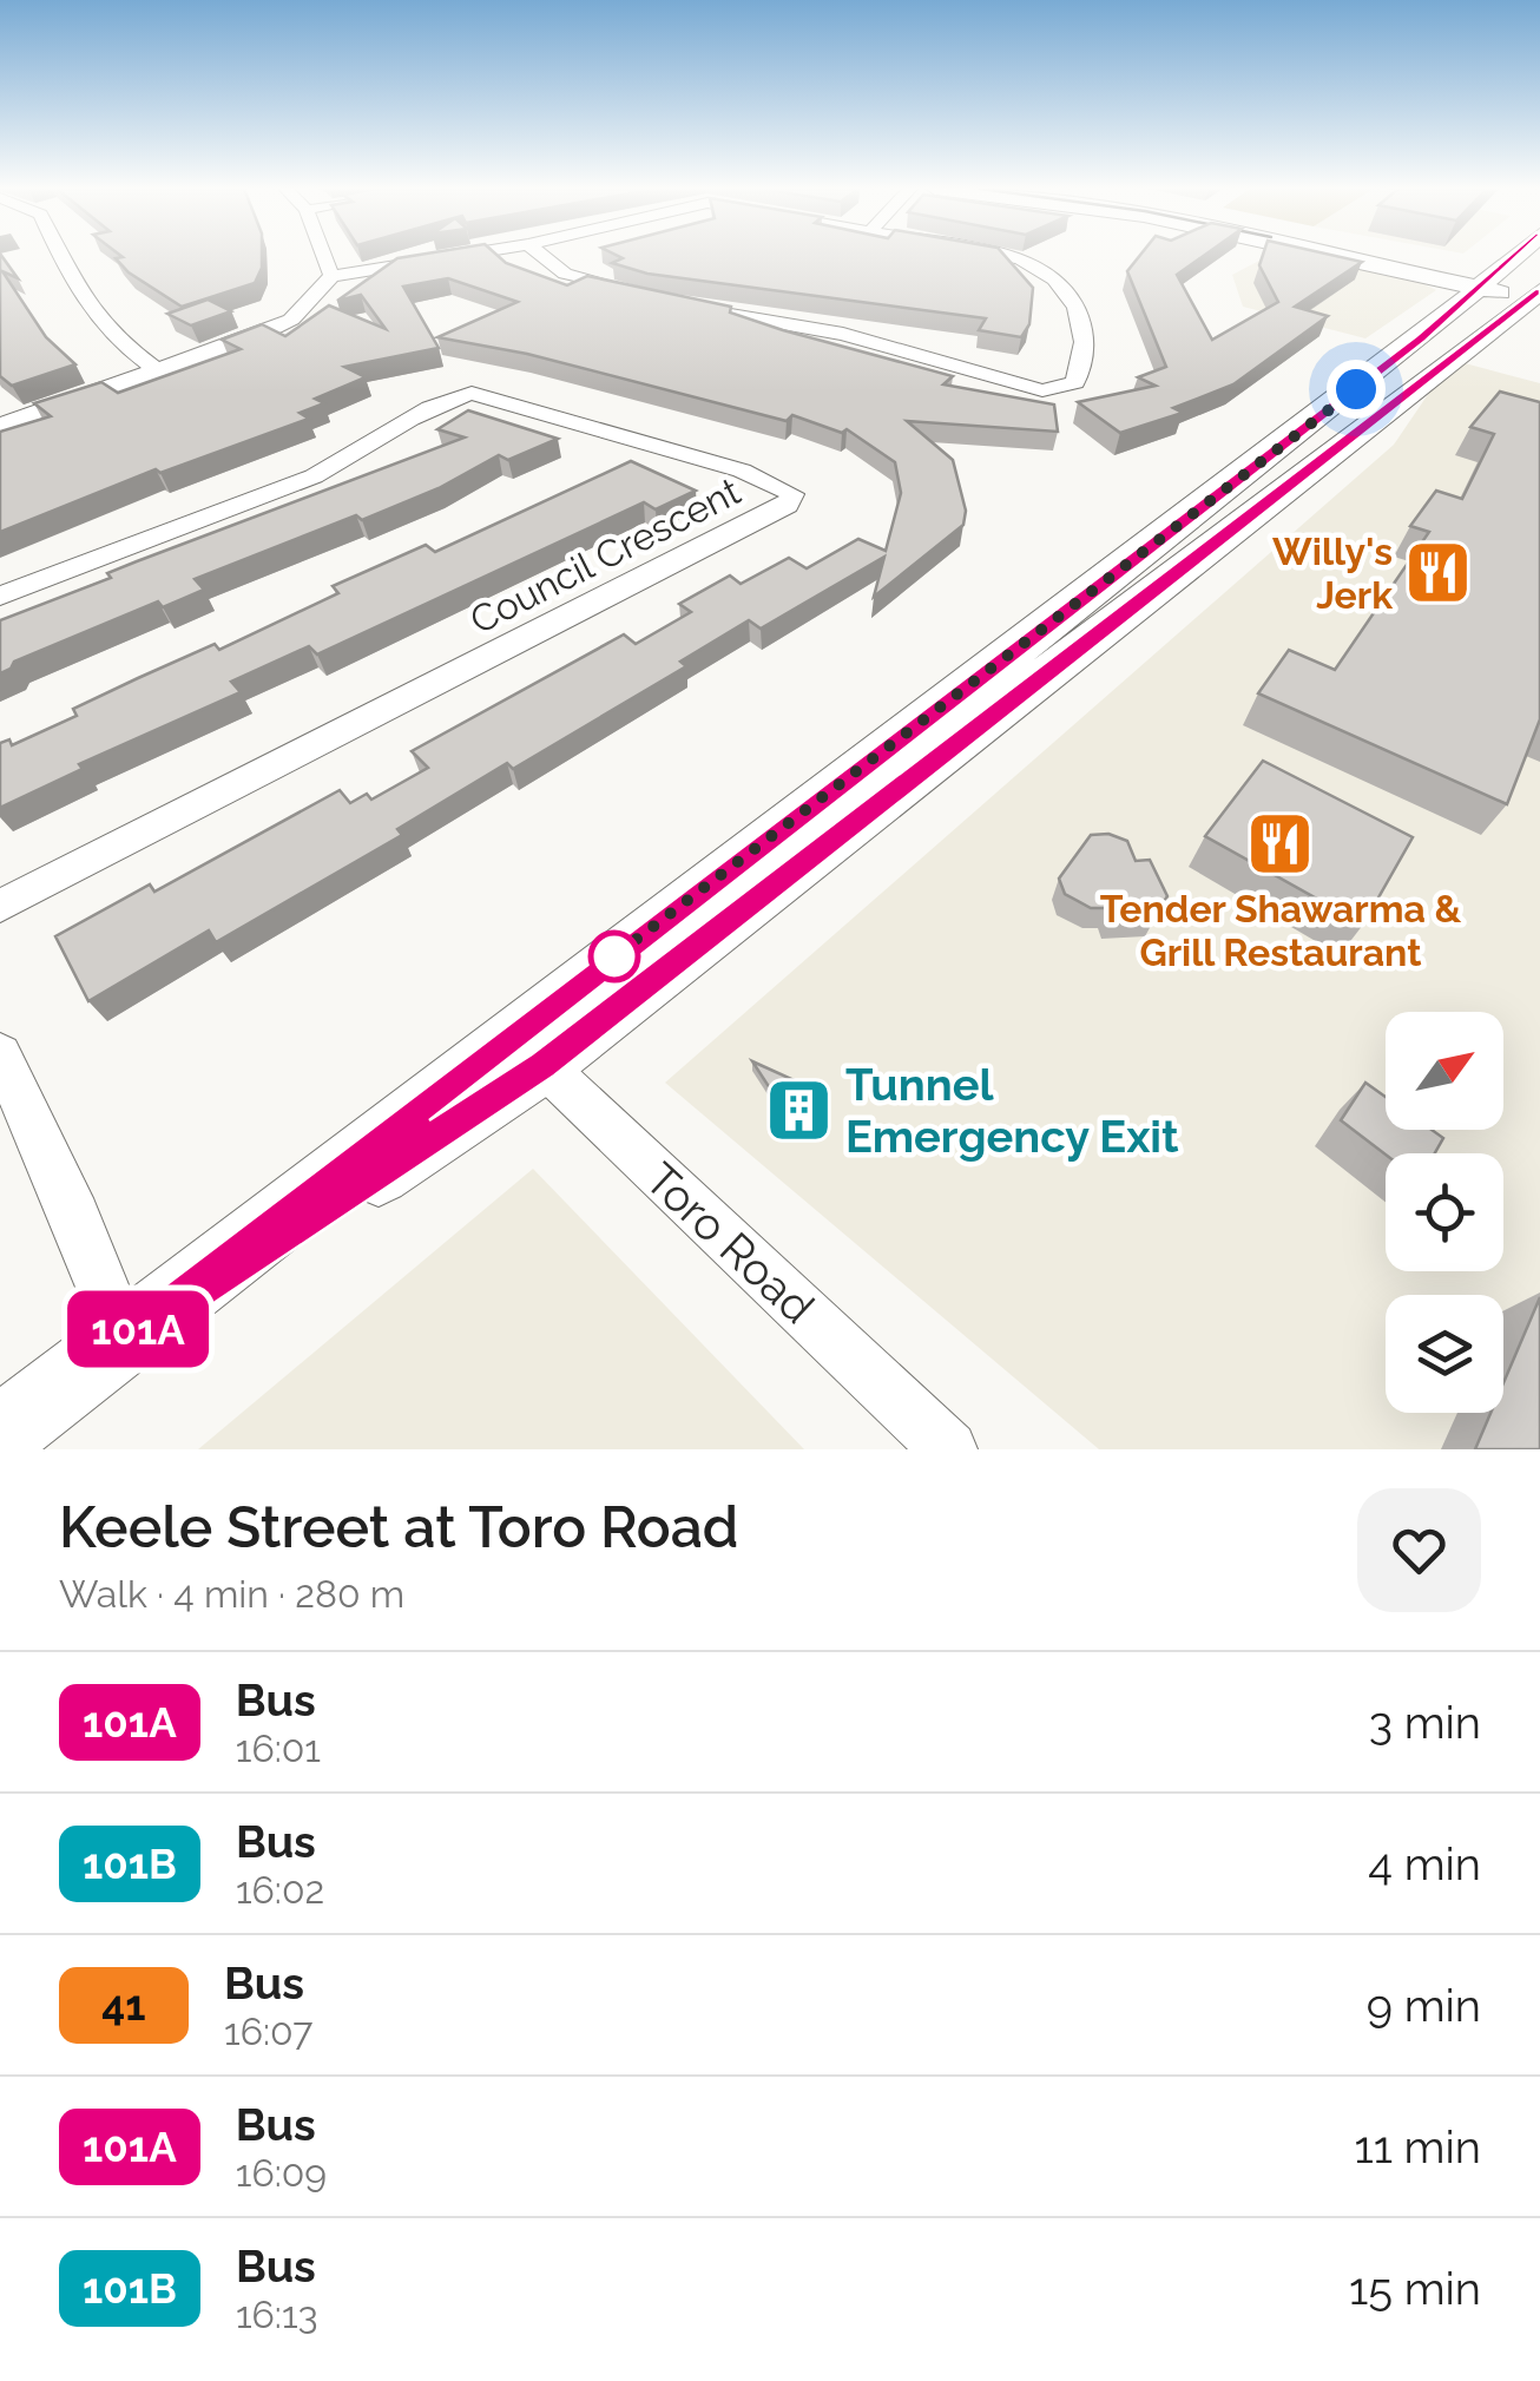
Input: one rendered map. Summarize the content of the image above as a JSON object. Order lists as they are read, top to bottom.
{
  "streets": {
    "street": ["Council Crescent", "Toro Road"]
  },
  "places": {
    "restaurant": ["Willy's Jerk", "Tender Shawarma & Grill Restaurant"],
    "building": ["Tunnel Emergency Exit"]
  },
  "lines": ["bus line 101A"],
  "north": "top right",
  "page": {
    "on_map": "101A",
    "heading": ["Keele Street at Toro Road", "Walk · 4 min · 280 m"],
    "list": [
      {
        "mark": "101A",
        "name": "Bus",
        "note": "16:01",
        "value": "3 min"
      },
      {
        "mark": "101B",
        "name": "Bus",
        "note": "16:02",
        "value": "4 min"
      },
      {
        "mark": "41",
        "name": "Bus",
        "note": "16:07",
        "value": "9 min"
      },
      {
        "mark": "101A",
        "name": "Bus",
        "note": "16:09",
        "value": "11 min"
      },
      {
        "mark": "101B",
        "name": "Bus",
        "note": "16:13",
        "value": "15 min"
      }
    ]
  }
}
